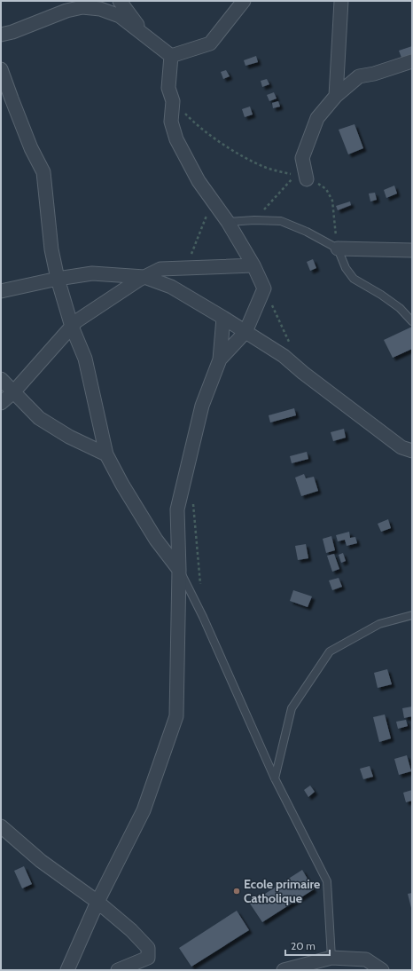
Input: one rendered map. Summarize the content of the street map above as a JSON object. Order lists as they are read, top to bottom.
{
  "places": ["Ecole primaire Catholique"],
  "scale_bar": "20 m"
}
